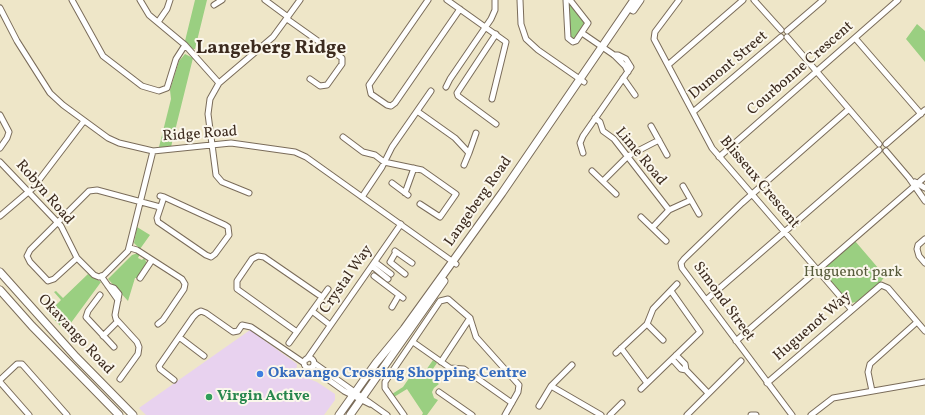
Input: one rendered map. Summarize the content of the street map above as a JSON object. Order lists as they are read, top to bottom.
{
  "streets": {
    "main road": ["Langeberg Road", "Okavango Road"],
    "street": [
      "Dumont Street",
      "Courbonne Crescent",
      "Ridge Road",
      "Lime Road",
      "Blisseux Crescent",
      "Robyn Road",
      "Crystal Way",
      "Simond Street",
      "Huguenot Way"
    ]
  },
  "crossings": [
    ["Dumont Street", "Blisseux Crescent"],
    ["Courbonne Crescent", "Blisseux Crescent"],
    ["Ridge Road", "Langeberg Road"],
    ["Ridge Road", "Crystal Way"],
    ["Blisseux Crescent", "Simond Street"],
    ["Blisseux Crescent", "Huguenot Way"],
    ["Simond Street", "Huguenot Way"]
  ],
  "districts": ["Langeberg Ridge"],
  "parks": ["Huguenot park"],
  "places": ["Okavango Crossing Shopping Centre", "Virgin Active"]
}
